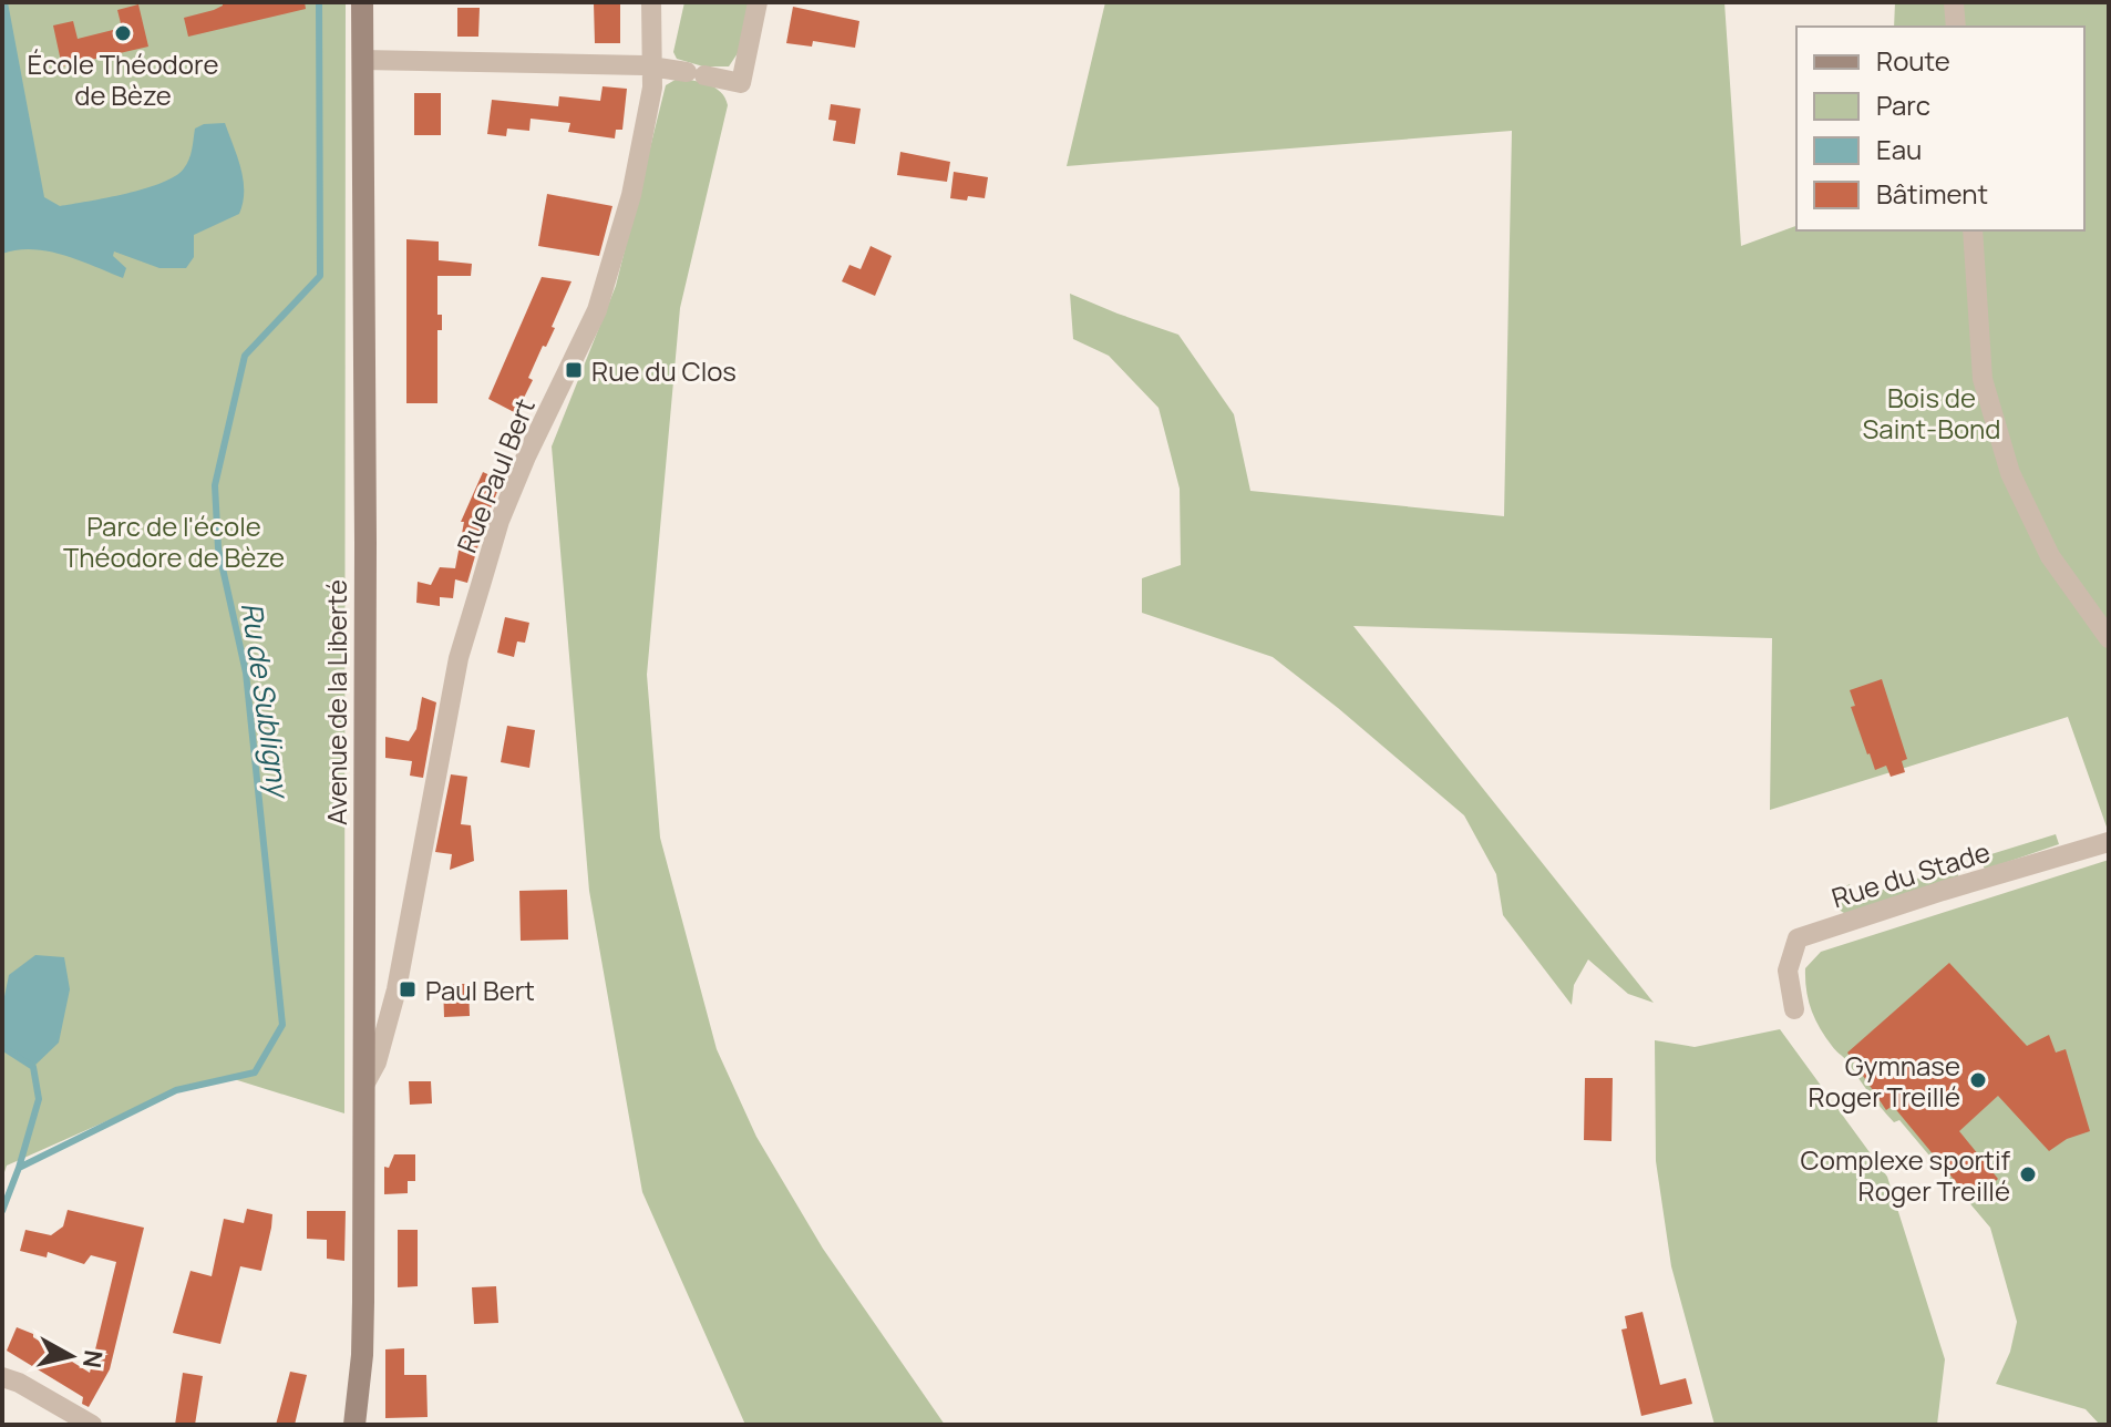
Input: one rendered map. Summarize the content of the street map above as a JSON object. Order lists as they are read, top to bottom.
{
  "streets": {
    "main road": ["Avenue de la Liberté"],
    "street": ["Rue Paul Bert", "Rue du Stade"]
  },
  "crossings": [
    ["Rue Paul Bert", "Avenue de la Liberté"]
  ],
  "water": ["Ru de Subligny"],
  "parks": ["Bois de Saint-Bond", "Parc de l'école Théodore de Bèze"],
  "places": {
    "other": ["École Théodore de Bèze", "Gymnase Roger Treillé", "Complexe sportif Roger Treillé"],
    "transit": ["Rue du Clos", "Paul Bert"]
  },
  "legend": [
    "Route",
    "Parc",
    "Eau",
    "Bâtiment"
  ],
  "north": "right"
}
